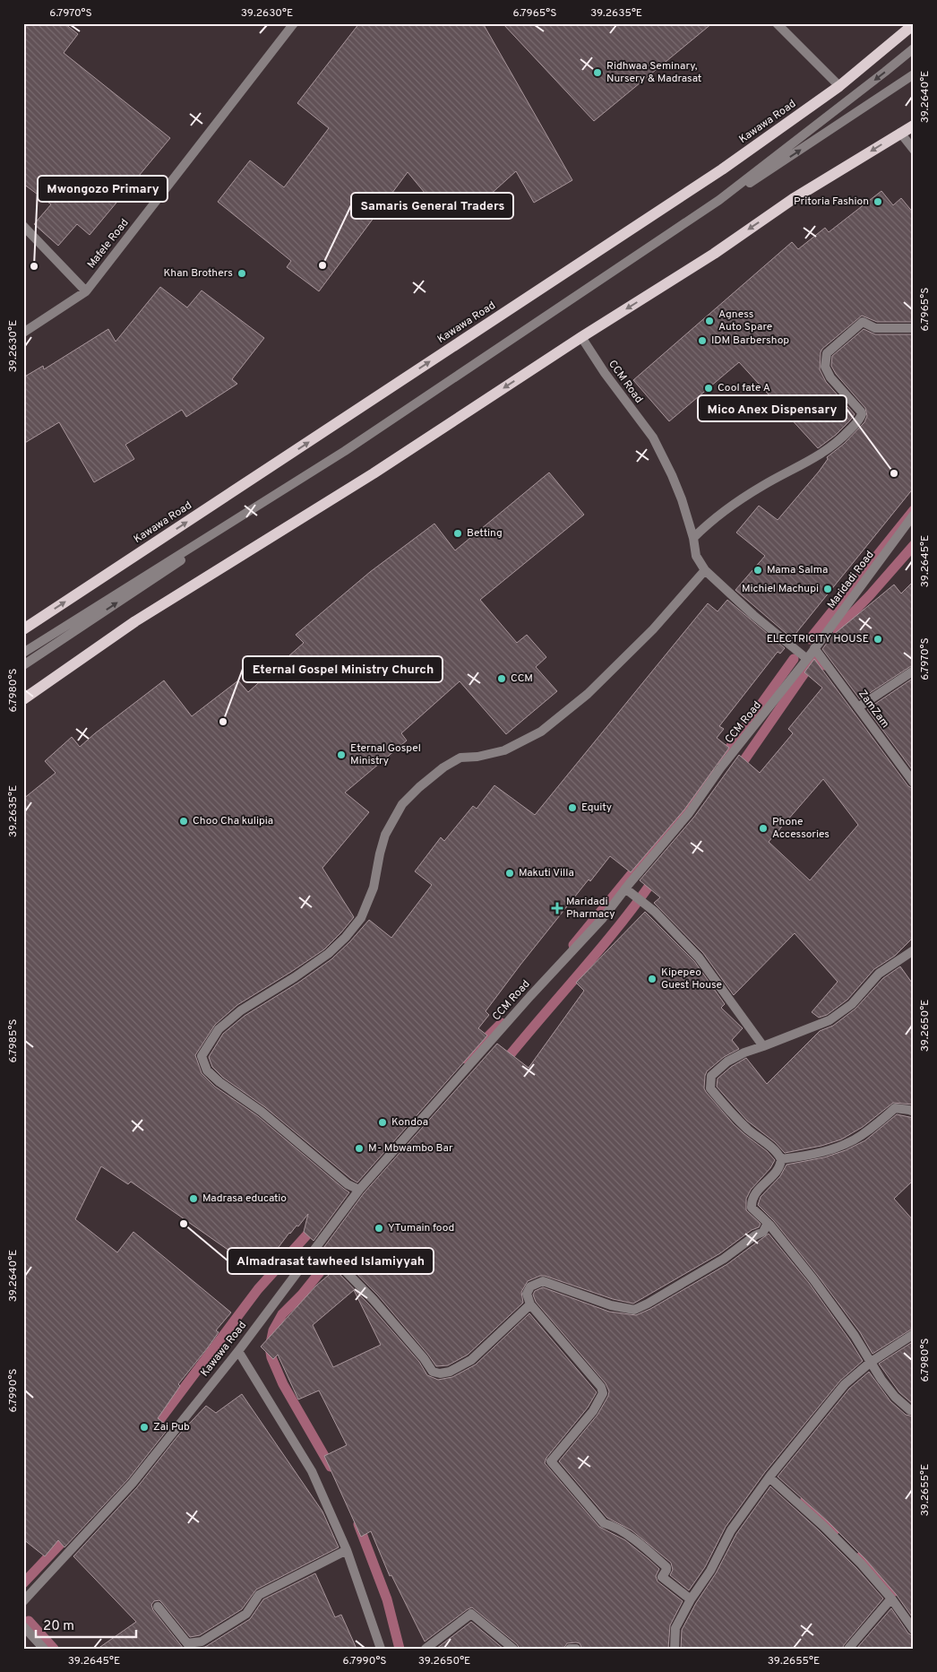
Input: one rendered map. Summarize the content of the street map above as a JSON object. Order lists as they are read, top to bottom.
{
  "streets": {
    "main road": ["Kawawa Road"],
    "street": [
      "Mafele Road",
      "CCM Road",
      "Maridadi Road",
      "ZamZam"
    ]
  },
  "crossings": [
    ["Kawawa Road", "CCM Road"],
    ["CCM Road", "Maridadi Road"],
    ["Maridadi Road", "ZamZam"]
  ],
  "places": {
    "other": [
      "Ridhwaa Seminary, Nursery & Madrasat",
      "Pritoria Fashion",
      "Samaris General Traders",
      "Mwongozo Primary",
      "Khan Brothers",
      "Agness Auto Spare",
      "IDM Barbershop",
      "Cool fate A",
      "Mico Anex Dispensary",
      "Betting",
      "Mama Salma",
      "Michiel Machupi",
      "ELECTRICITY HOUSE",
      "CCM",
      "Eternal Gospel Ministry Church",
      "Eternal Gospel Ministry",
      "Equity",
      "Choo Cha kulipia",
      "Phone Accessories",
      "Makuti Villa",
      "Kipepeo Guest House",
      "Kondoa",
      "M- Mbwambo Bar",
      "Madrasa educatio",
      "Almadrasat tawheed Islamiyyah",
      "YTumain food",
      "Zai Pub"
    ],
    "health": ["Maridadi Pharmacy"]
  },
  "scale_bar": "20 m",
  "coordinates": [
    "6.7970°S",
    "39.2630°E",
    "6.7965°S",
    "39.2635°E",
    "39.2640°E",
    "39.2645°E",
    "6.7980°S",
    "39.2650°E",
    "6.7985°S",
    "6.7990°S",
    "39.2655°E"
  ]
}
